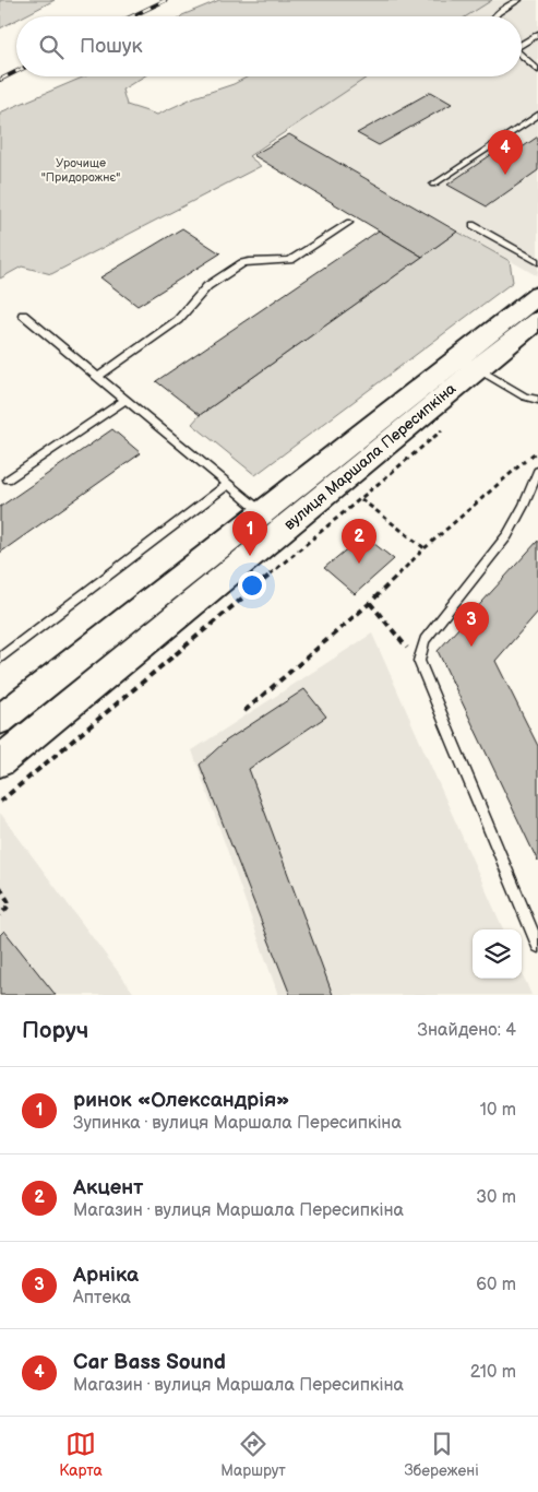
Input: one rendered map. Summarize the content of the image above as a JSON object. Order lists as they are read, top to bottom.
{
  "streets": {
    "main road": ["вулиця Маршала Пересипкіна"]
  },
  "parks": ["Урочище \"Придорожнє\""],
  "page": {
    "search": "Пошук",
    "pins": [
      "4",
      "1",
      "2",
      "3"
    ],
    "heading": ["Поруч", "Знайдено: 4"],
    "list": [
      {
        "mark": "1",
        "name": "ринок «Олександрія»",
        "note": "Зупинка · вулиця Маршала Пересипкіна",
        "value": "10 m"
      },
      {
        "mark": "2",
        "name": "Акцент",
        "note": "Магазин · вулиця Маршала Пересипкіна",
        "value": "30 m"
      },
      {
        "mark": "3",
        "name": "Арніка",
        "note": "Аптека",
        "value": "60 m"
      },
      {
        "mark": "4",
        "name": "Car Bass Sound",
        "note": "Магазин · вулиця Маршала Пересипкіна",
        "value": "210 m"
      }
    ],
    "nav": ["Карта", "Маршрут", "Збережені"]
  }
}
